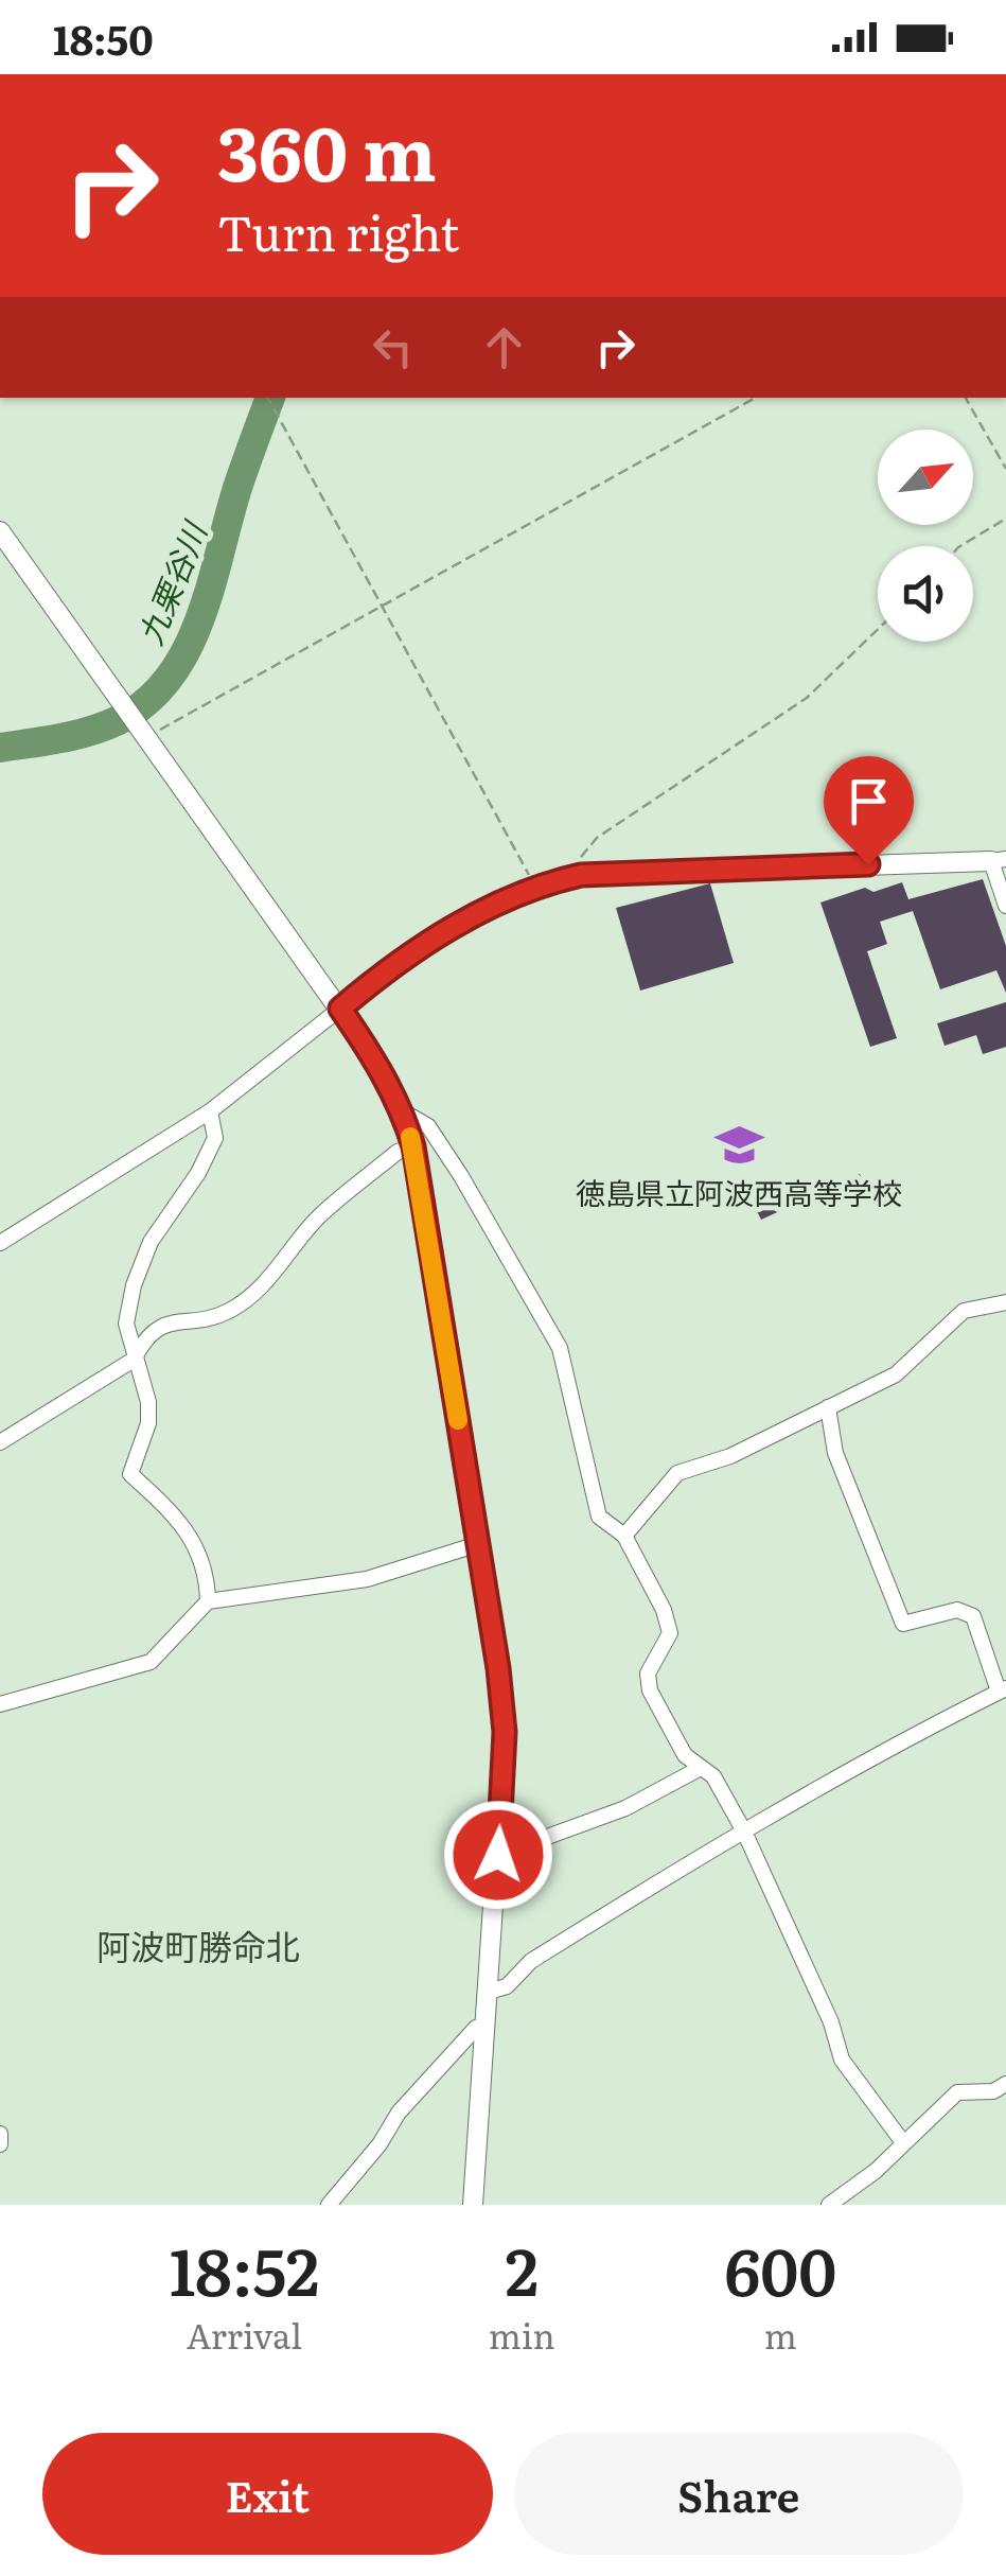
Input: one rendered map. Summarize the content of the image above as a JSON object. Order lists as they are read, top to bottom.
{
  "districts": ["阿波町勝命北"],
  "water": ["九栗谷川"],
  "places": {
    "school or university": ["徳島県立阿波西高等学校"]
  },
  "north": "top right",
  "page": {
    "status": "18:50",
    "turn": ["360 m", "Turn right"],
    "eta": [
      "18:52",
      "Arrival",
      "2",
      "min",
      "600",
      "m"
    ],
    "buttons": ["Exit", "Share"]
  }
}
